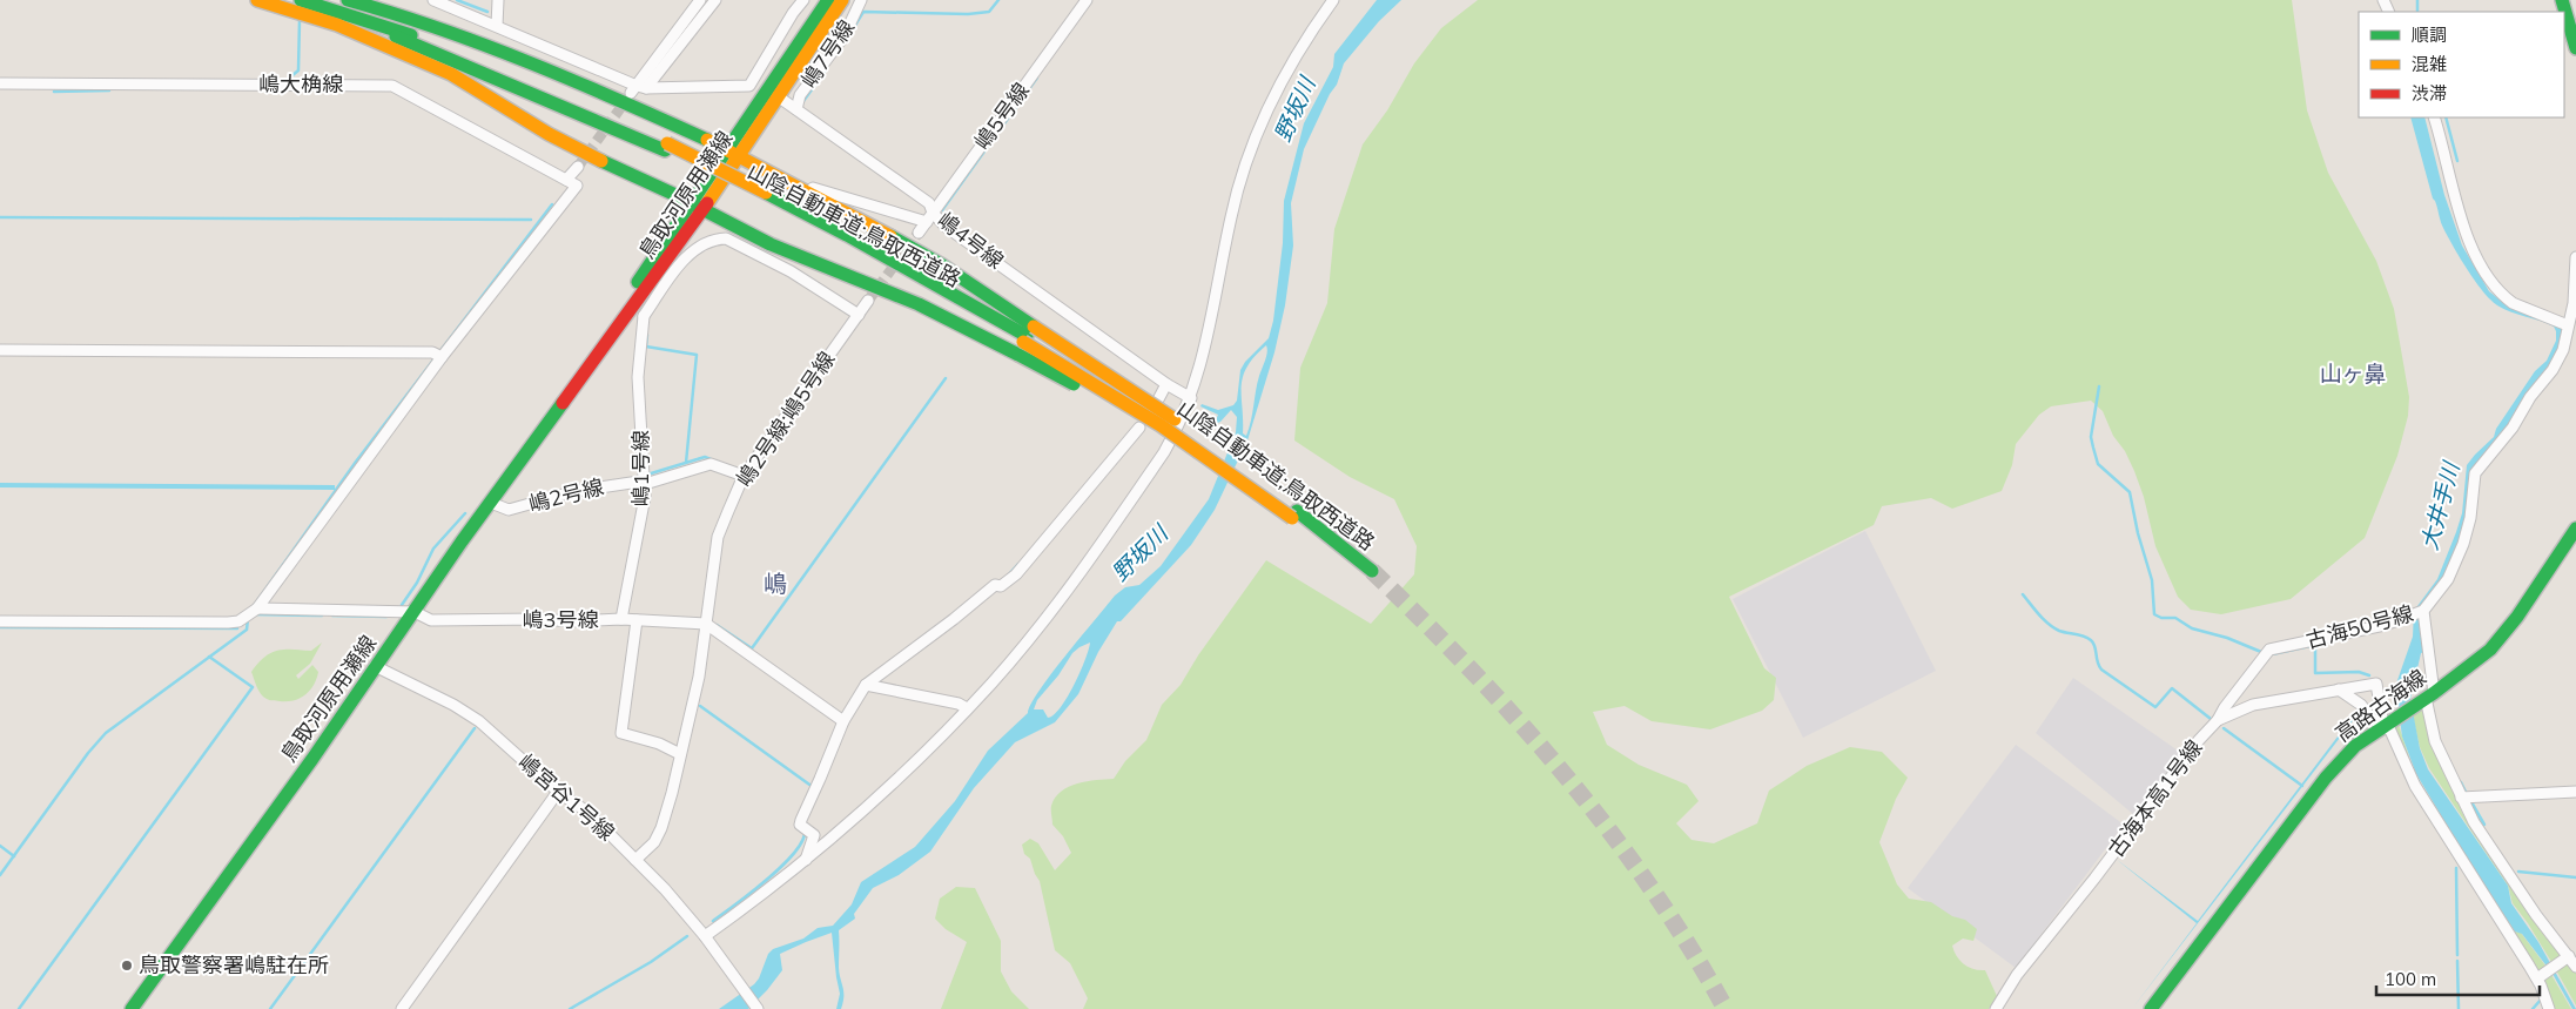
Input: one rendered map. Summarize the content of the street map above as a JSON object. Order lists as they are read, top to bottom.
{
  "streets": {
    "main road": ["鳥取河原用瀬線", "山陰自動車道;鳥取西道路", "高路古海線"],
    "street": [
      "嶋7号線",
      "嶋大桷線",
      "嶋5号線",
      "嶋4号線",
      "嶋2号線;嶋5号線",
      "嶋1号線",
      "嶋2号線",
      "嶋3号線",
      "古海50号線",
      "嶋宮谷1号線",
      "古海本高1号線"
    ]
  },
  "crossings": [
    ["嶋7号線", "嶋4号線"],
    ["嶋5号線", "嶋4号線"],
    ["鳥取河原用瀬線", "嶋4号線"],
    ["鳥取河原用瀬線", "嶋1号線"],
    ["鳥取河原用瀬線", "嶋2号線"],
    ["鳥取河原用瀬線", "嶋3号線"],
    ["鳥取河原用瀬線", "嶋宮谷1号線"],
    ["嶋2号線;嶋5号線", "嶋2号線"],
    ["嶋2号線;嶋5号線", "嶋3号線"],
    ["嶋2号線;嶋5号線", "嶋宮谷1号線"],
    ["嶋1号線", "嶋2号線"],
    ["嶋1号線", "嶋3号線"],
    ["古海50号線", "古海本高1号線"],
    ["高路古海線", "古海本高1号線"]
  ],
  "districts": ["山ヶ鼻", "嶋"],
  "water": ["野坂川", "大井手川"],
  "places": ["鳥取警察署嶋駐在所"],
  "legend": ["順調", "混雑", "渋滞"],
  "scale_bar": "100 m"
}
